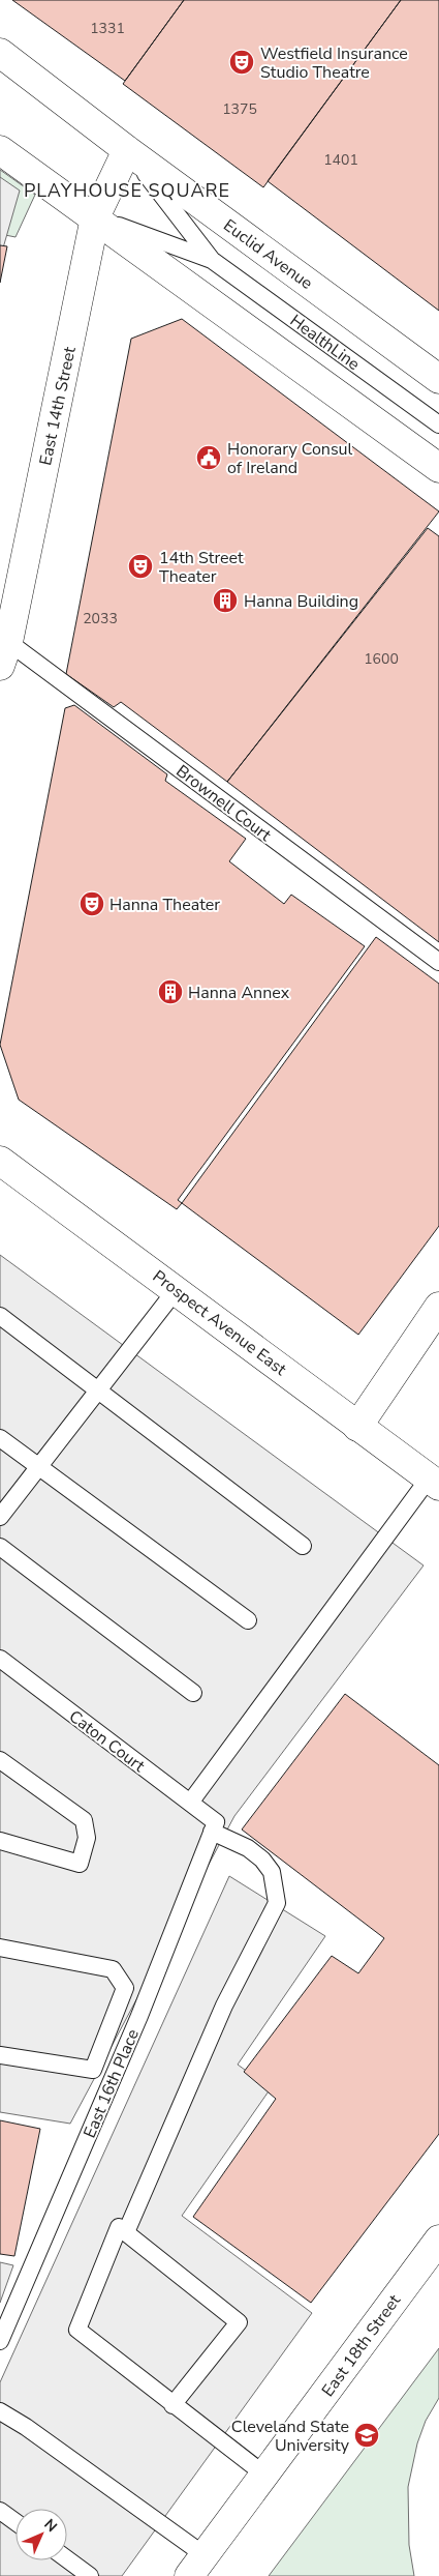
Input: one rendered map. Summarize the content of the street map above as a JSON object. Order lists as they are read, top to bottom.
{
  "streets": {
    "main road": [
      "Euclid Avenue",
      "East 14th Street",
      "Prospect Avenue East",
      "East 18th Street"
    ],
    "lane": [
      "HealthLine",
      "Brownell Court",
      "Caton Court",
      "East 16th Place"
    ]
  },
  "crossings": [
    ["Euclid Avenue", "HealthLine"],
    ["Euclid Avenue", "East 14th Street"],
    ["HealthLine", "East 14th Street"],
    ["East 14th Street", "Brownell Court"],
    ["Caton Court", "East 16th Place"]
  ],
  "districts": ["PLAYHOUSE SQUARE"],
  "places": {
    "theatre": ["Westfield Insurance Studio Theatre", "14th Street Theater", "Hanna Theater"],
    "public building": ["Honorary Consul of Ireland"],
    "building": ["Hanna Building", "Hanna Annex"],
    "school or university": ["Cleveland State University"]
  },
  "house_numbers": [
    "1331",
    "1375",
    "1401",
    "2033",
    "1600"
  ],
  "north": "top right"
}
